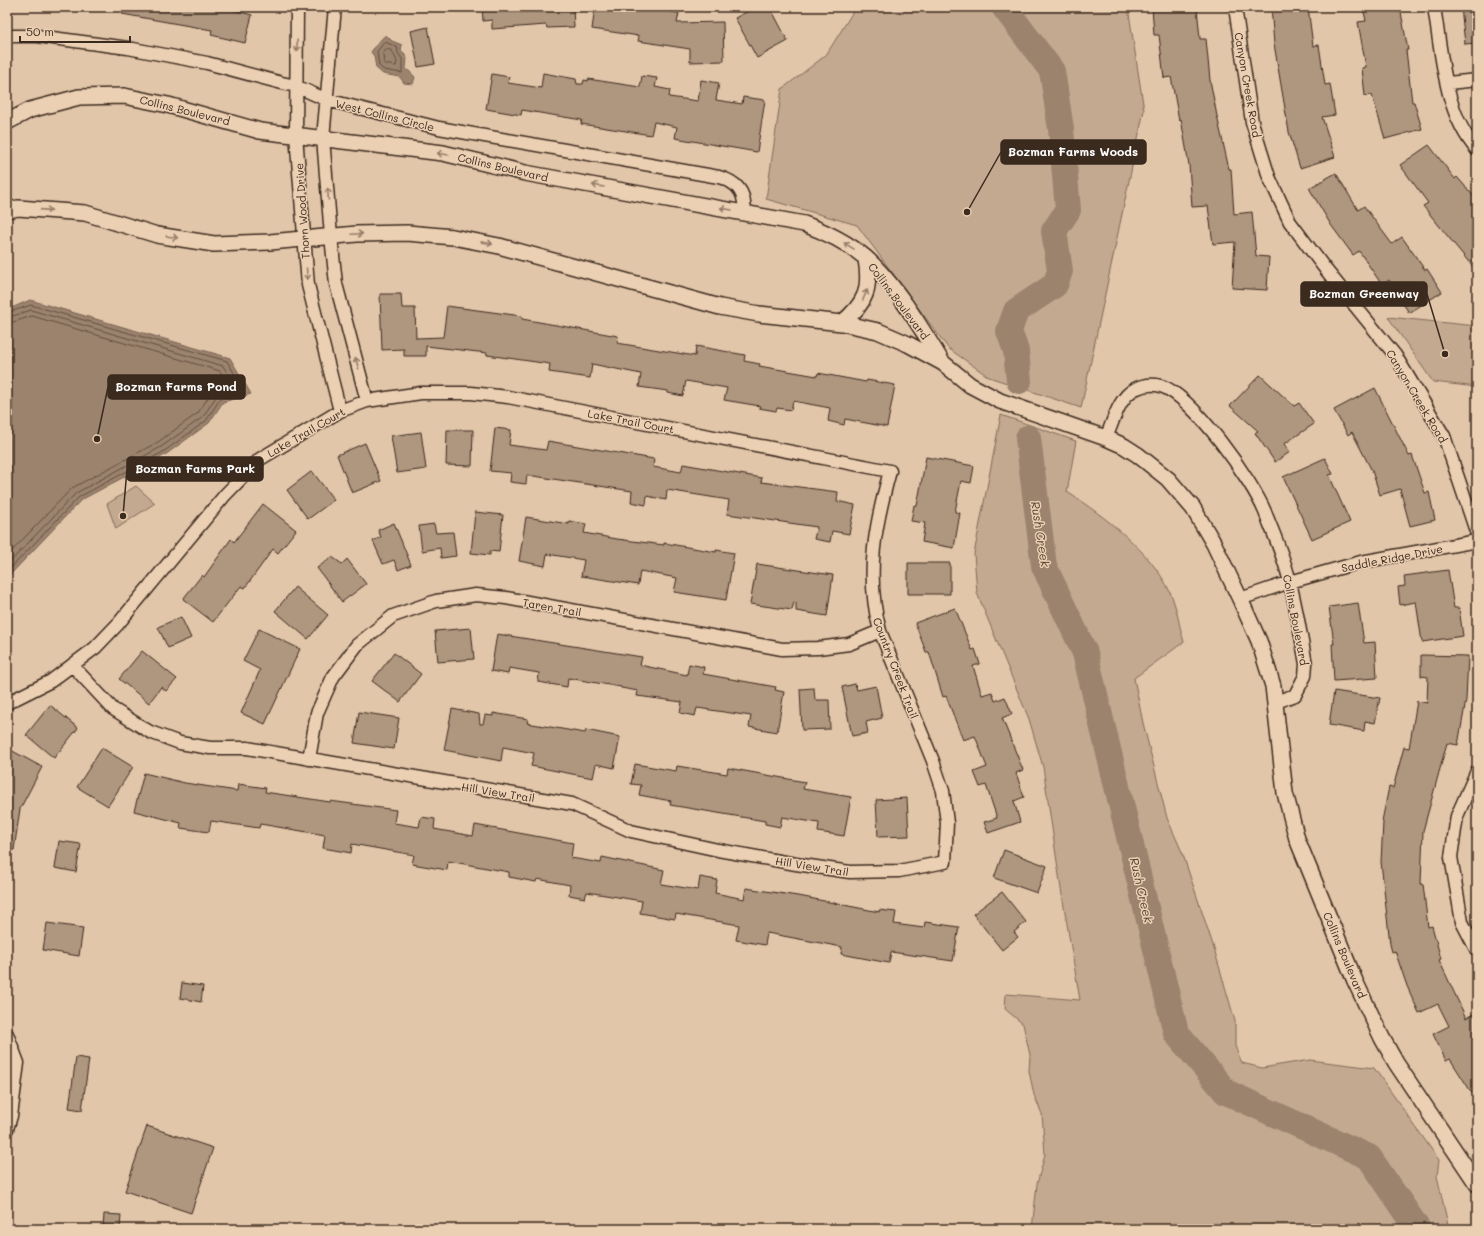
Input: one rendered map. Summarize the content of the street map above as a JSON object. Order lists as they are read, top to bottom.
{
  "streets": {
    "street": [
      "Canyon Creek Road",
      "Collins Boulevard",
      "West Collins Circle",
      "Thorn Wood Drive",
      "Lake Trail Court",
      "Saddle Ridge Drive",
      "Taren Trail",
      "Country Creek Trail",
      "Hill View Trail"
    ]
  },
  "crossings": [
    ["Collins Boulevard", "West Collins Circle"],
    ["Collins Boulevard", "Thorn Wood Drive"],
    ["Collins Boulevard", "Saddle Ridge Drive"],
    ["West Collins Circle", "Thorn Wood Drive"],
    ["Thorn Wood Drive", "Lake Trail Court"],
    ["Lake Trail Court", "Country Creek Trail"],
    ["Lake Trail Court", "Hill View Trail"],
    ["Taren Trail", "Country Creek Trail"],
    ["Taren Trail", "Hill View Trail"],
    ["Country Creek Trail", "Hill View Trail"]
  ],
  "water": ["Rush Creek"],
  "places": [
    "Bozman Farms Woods",
    "Bozman Greenway",
    "Bozman Farms Pond",
    "Bozman Farms Park"
  ],
  "scale_bar": "50 m"
}
